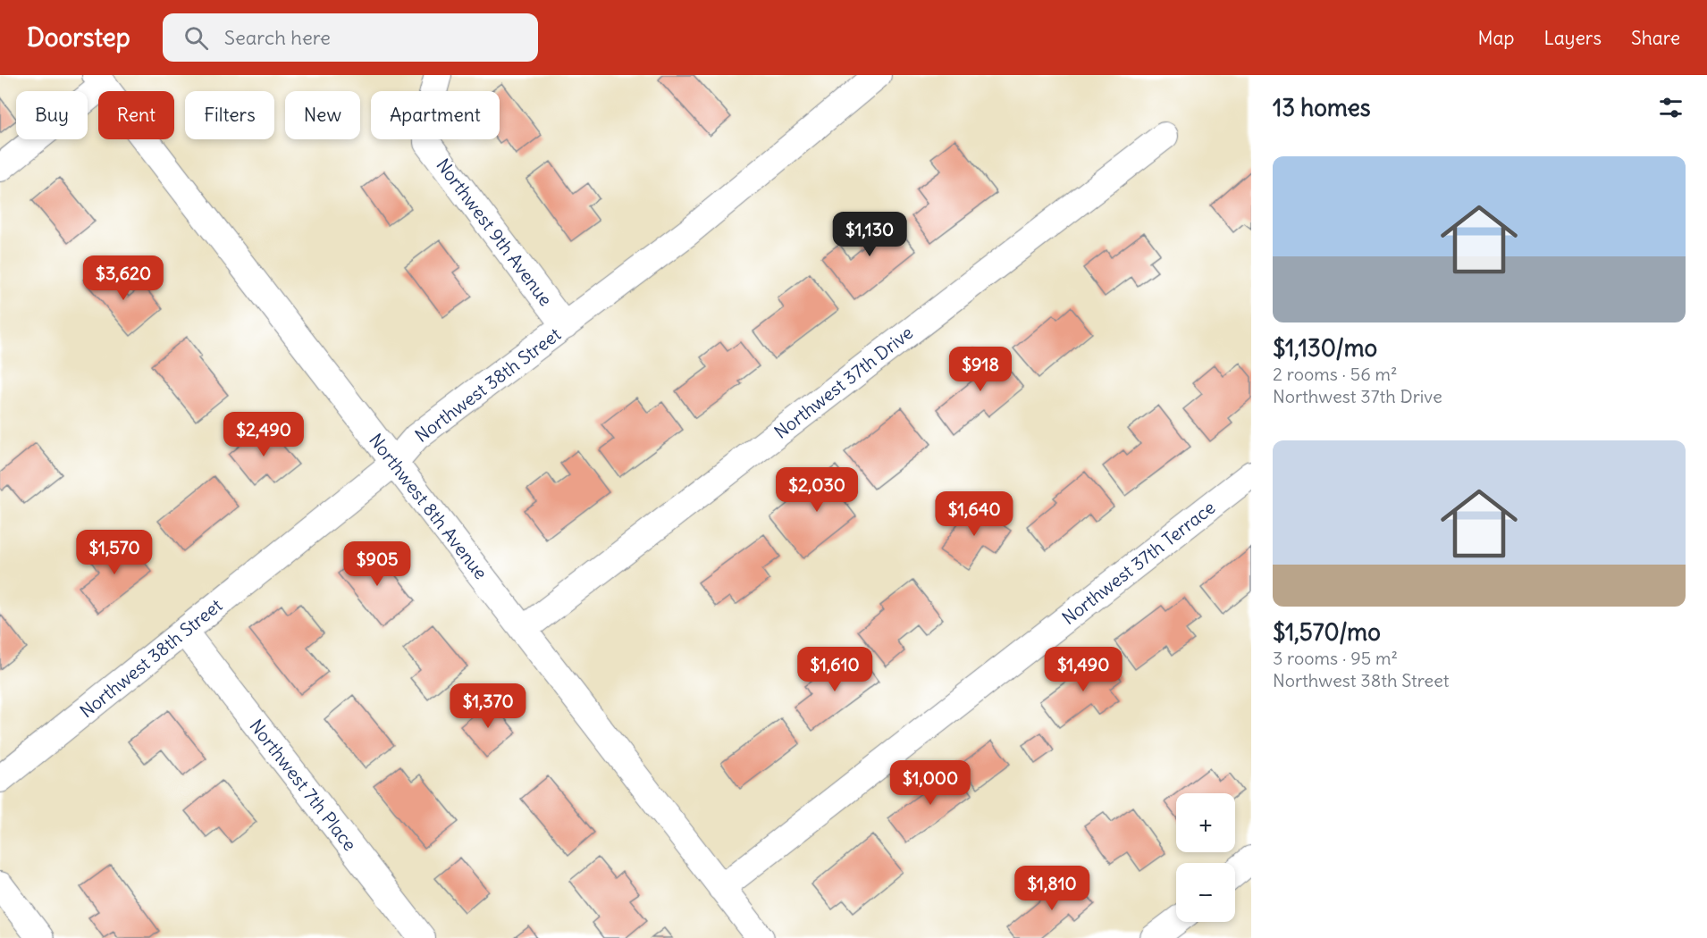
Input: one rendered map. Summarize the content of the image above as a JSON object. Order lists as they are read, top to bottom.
{
  "streets": {
    "street": [
      "Northwest 9th Avenue",
      "Northwest 37th Drive",
      "Northwest 38th Street",
      "Northwest 8th Avenue",
      "Northwest 37th Terrace",
      "Northwest 7th Place"
    ]
  },
  "crossings": [
    ["Northwest 9th Avenue", "Northwest 38th Street"],
    ["Northwest 37th Drive", "Northwest 8th Avenue"],
    ["Northwest 38th Street", "Northwest 8th Avenue"],
    ["Northwest 38th Street", "Northwest 7th Place"],
    ["Northwest 8th Avenue", "Northwest 37th Terrace"]
  ],
  "page": {
    "header": "Doorstep",
    "search": "Search here",
    "nav": ["Map", "Layers", "Share"],
    "heading": "13 homes",
    "chip": [
      "Buy",
      "Rent",
      "Filters",
      "New",
      "Apartment"
    ],
    "list": [
      {
        "name": "$1,130/mo",
        "note": "2 rooms · 56 m² · Northwest 37th Drive"
      },
      {
        "name": "$1,570/mo",
        "note": "3 rooms · 95 m² · Northwest 38th Street"
      }
    ],
    "price": [
      "$1,130",
      "$3,620",
      "$918",
      "$2,490",
      "$2,030",
      "$1,640",
      "$1,570",
      "$905",
      "$1,610",
      "$1,490",
      "$1,370",
      "$1,000",
      "$1,810"
    ],
    "map_buttons": ["+", "−"]
  }
}
